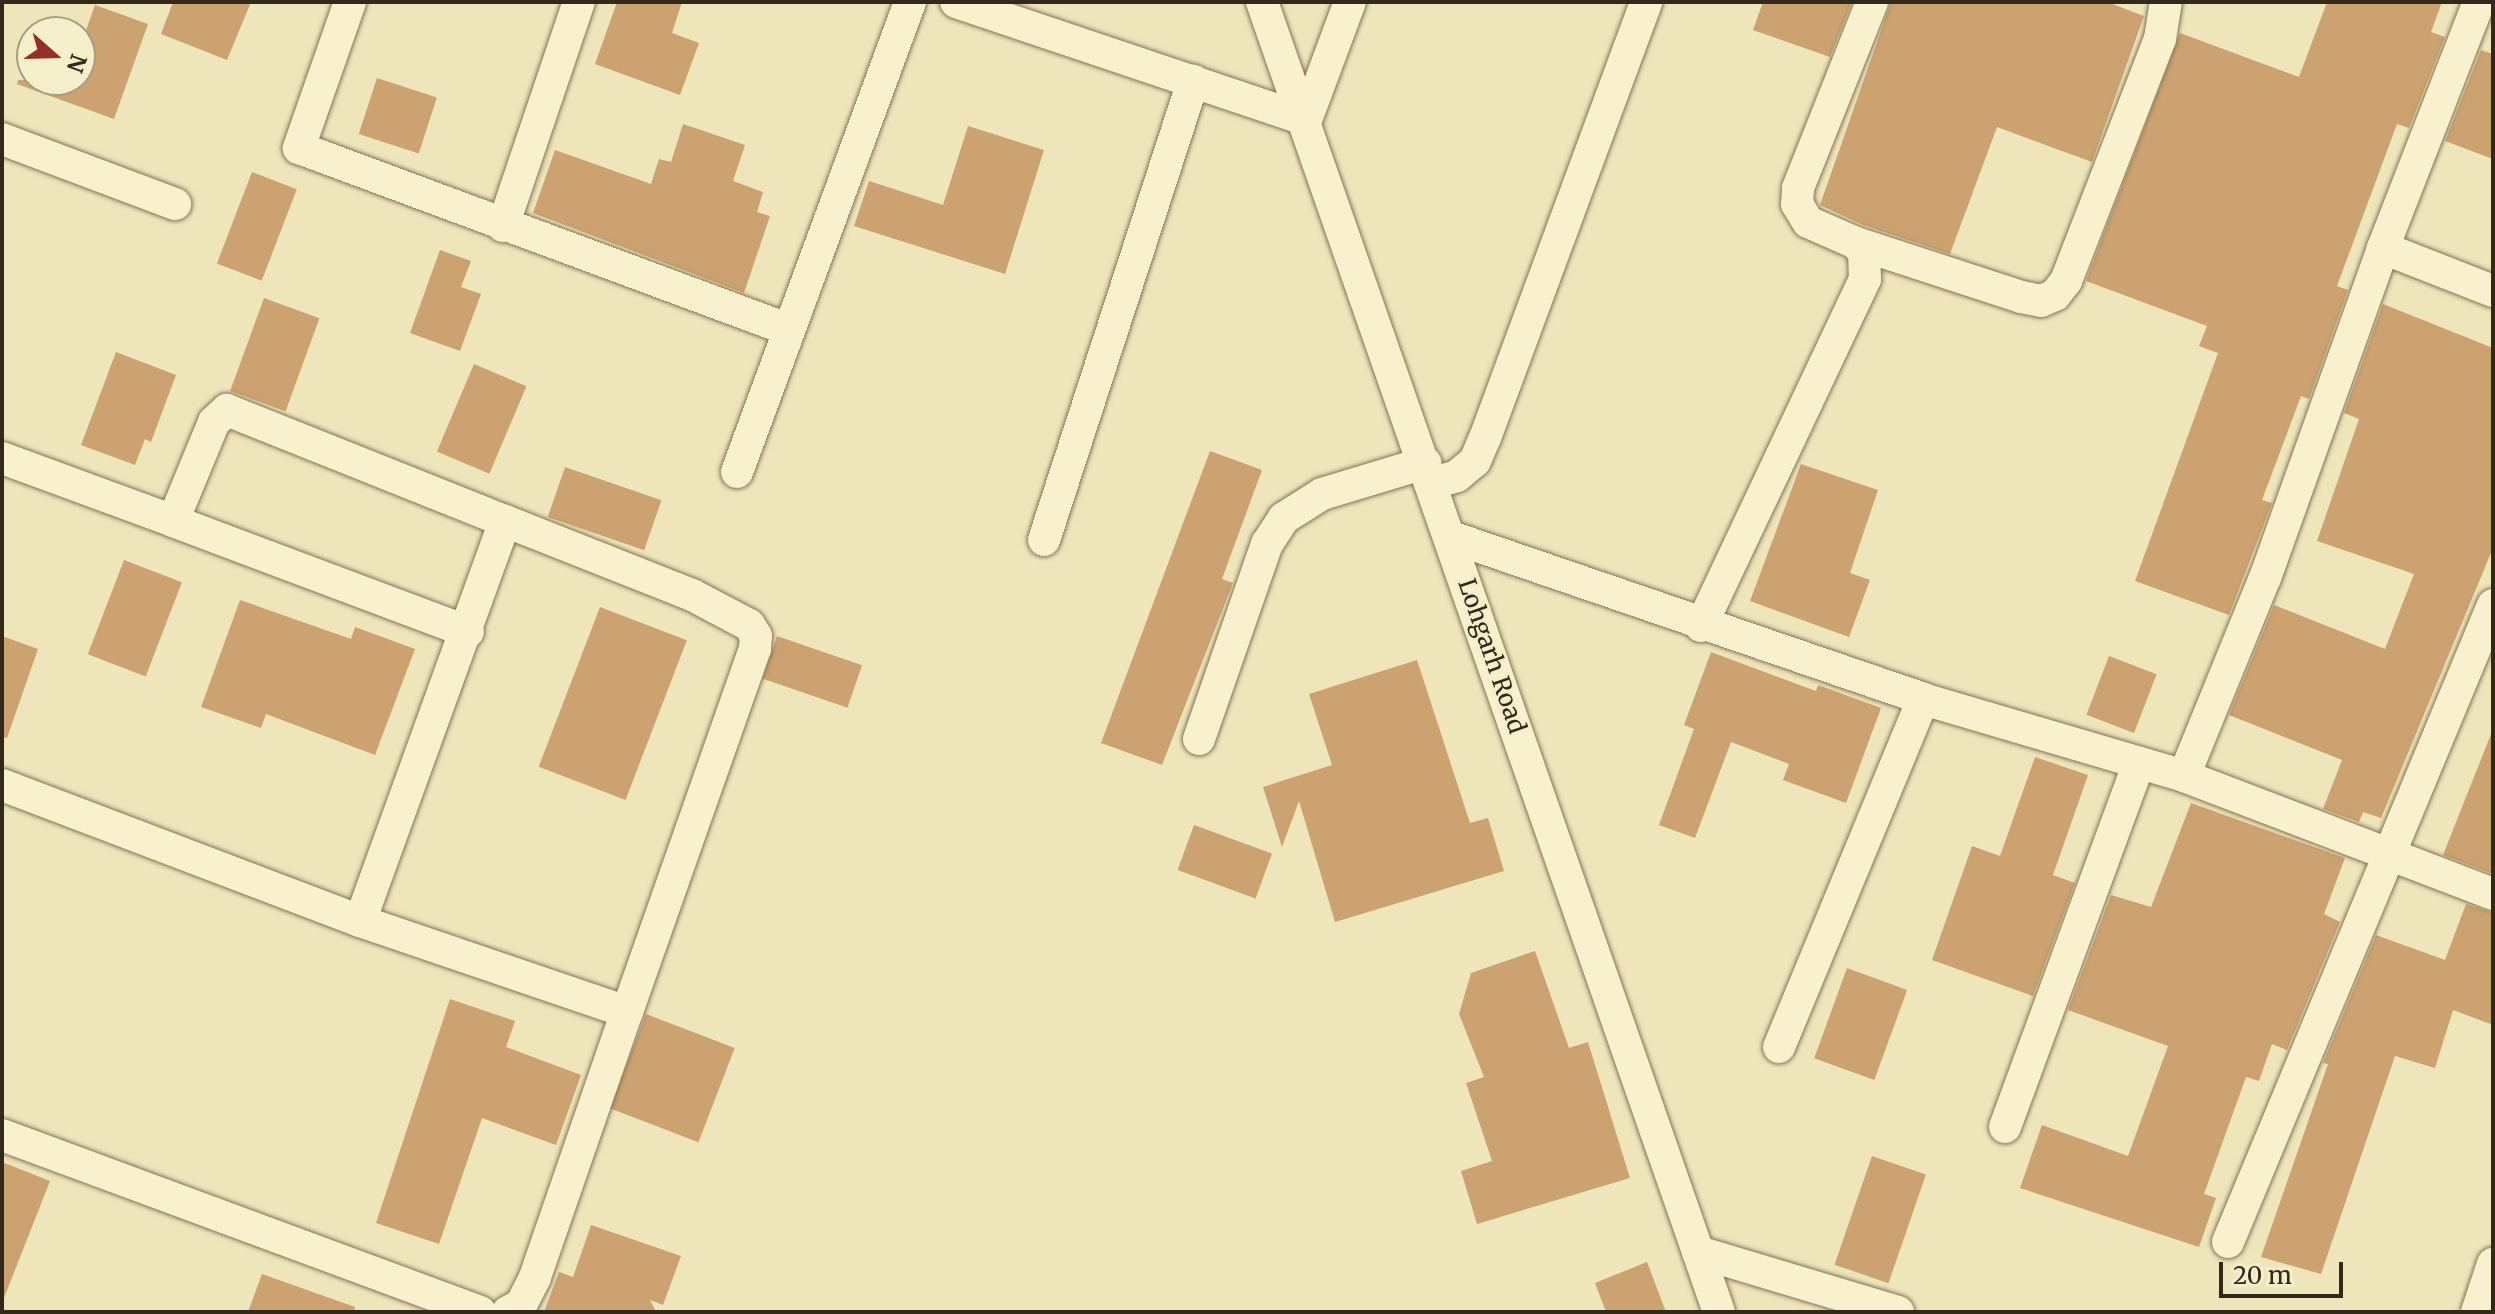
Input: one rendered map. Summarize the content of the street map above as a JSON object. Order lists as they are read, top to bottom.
{
  "streets": {
    "street": ["Lohgarh Road"]
  },
  "scale_bar": "20 m",
  "north": "right"
}
